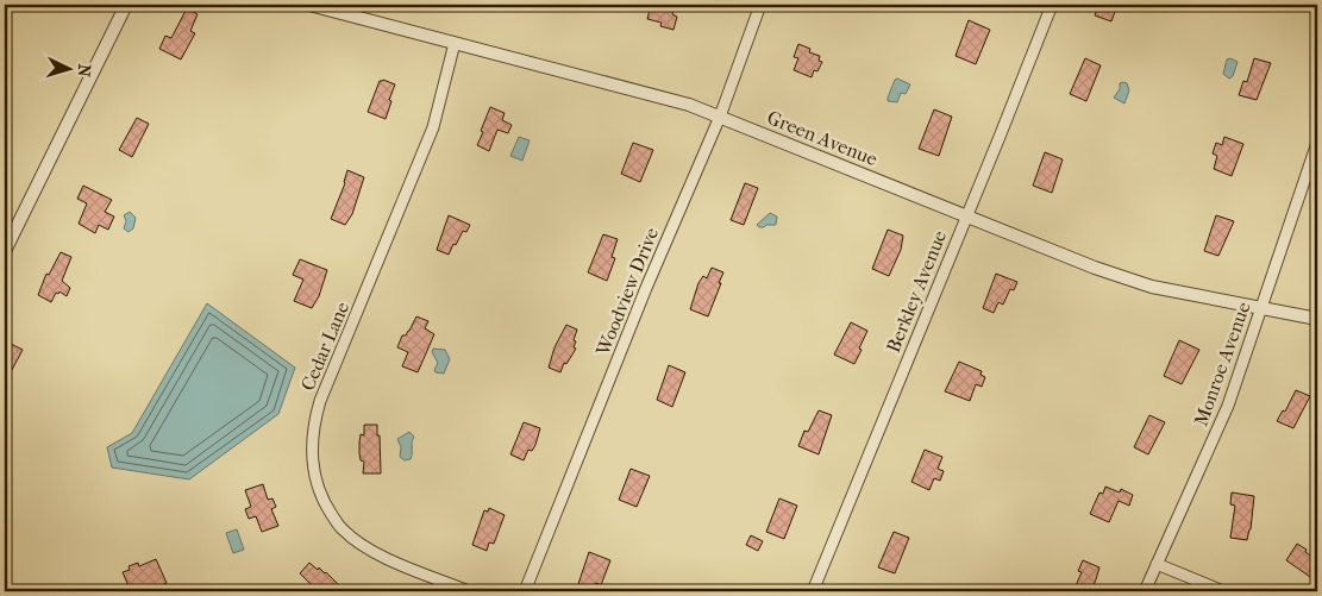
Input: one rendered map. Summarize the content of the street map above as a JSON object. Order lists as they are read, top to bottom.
{
  "streets": {
    "street": [
      "Green Avenue",
      "Woodview Drive",
      "Berkley Avenue",
      "Cedar Lane",
      "Monroe Avenue"
    ]
  },
  "crossings": [
    ["Green Avenue", "Woodview Drive"],
    ["Green Avenue", "Berkley Avenue"],
    ["Green Avenue", "Cedar Lane"],
    ["Green Avenue", "Monroe Avenue"]
  ],
  "north": "right"
}
